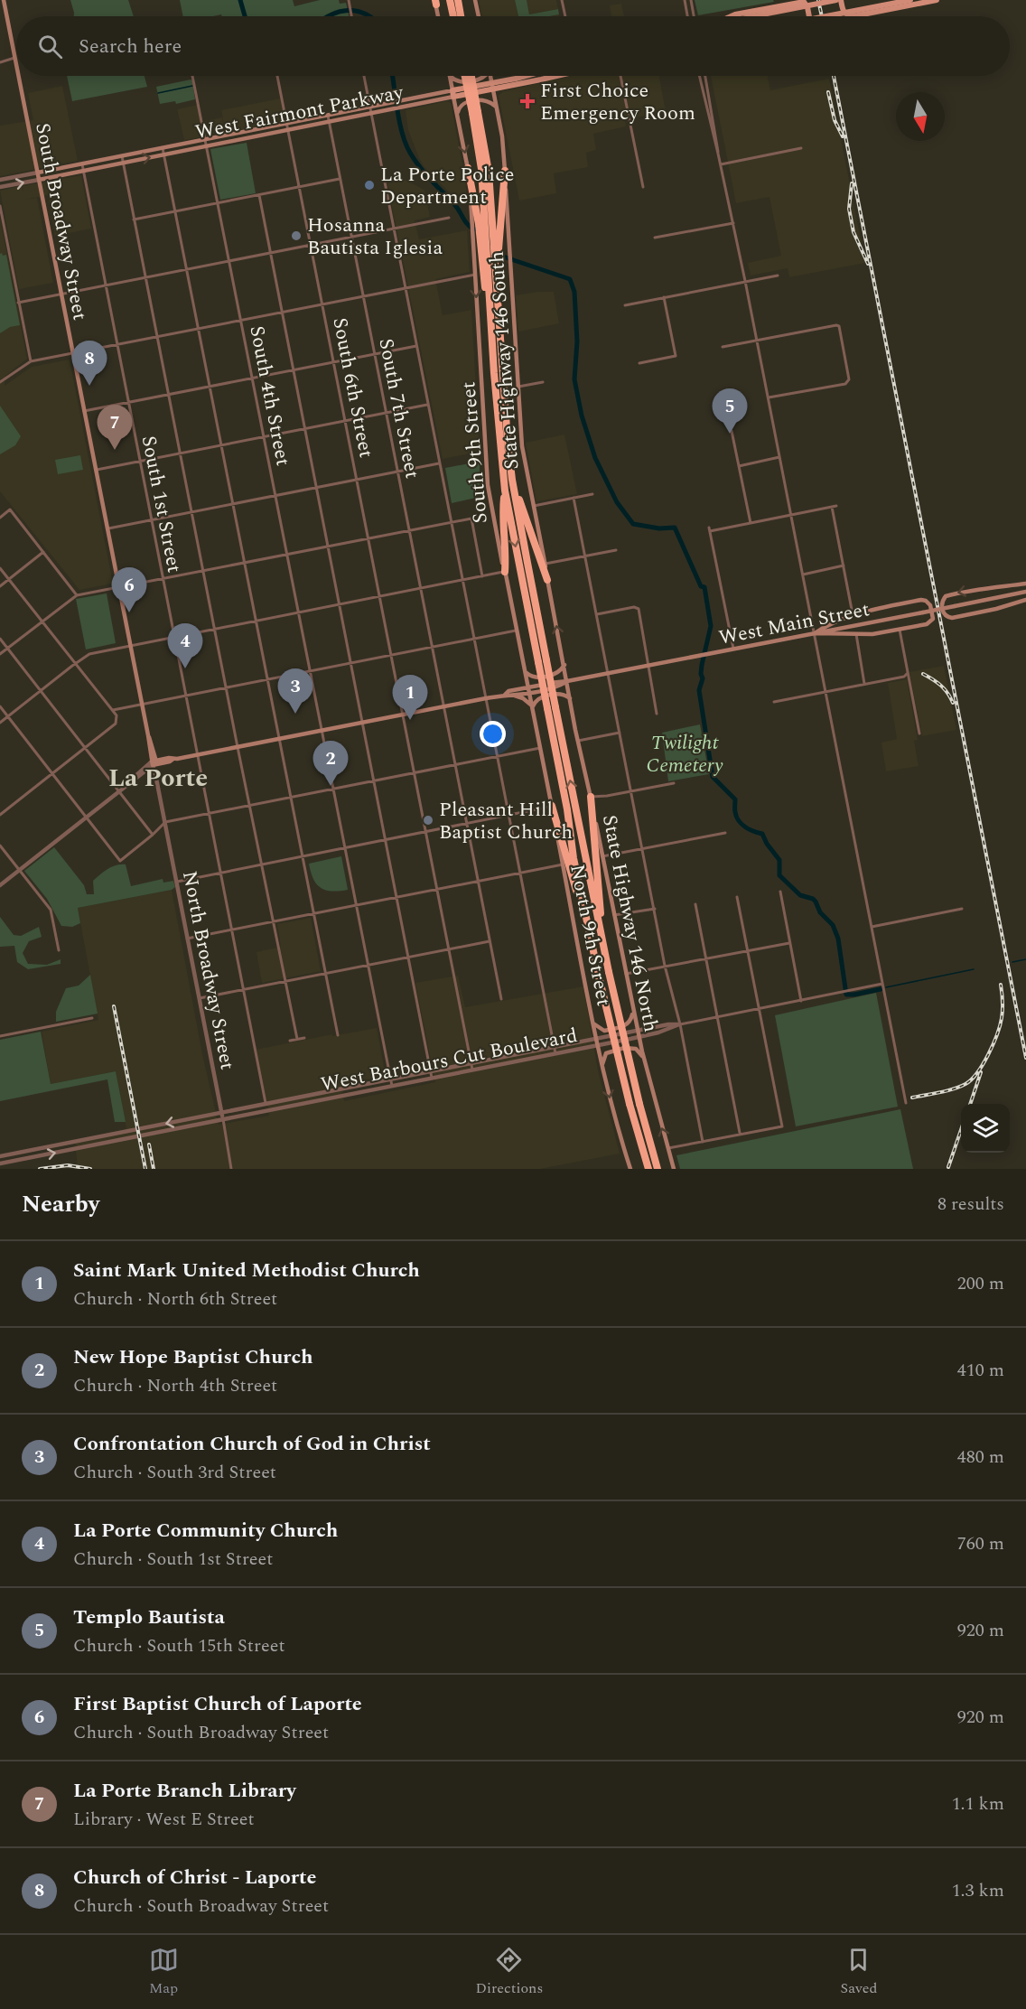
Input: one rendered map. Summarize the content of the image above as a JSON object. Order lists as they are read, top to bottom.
{
  "streets": {
    "main road": [
      "West Fairmont Parkway",
      "South Broadway Street",
      "State Highway 146 South",
      "South 9th Street",
      "West Main Street",
      "State Highway 146 North",
      "North 9th Street"
    ],
    "street": [
      "South 6th Street",
      "South 4th Street",
      "South 7th Street",
      "South 1st Street",
      "North Broadway Street",
      "West Barbours Cut Boulevard"
    ]
  },
  "crossings": [
    ["West Fairmont Parkway", "South Broadway Street"],
    ["West Fairmont Parkway", "State Highway 146 South"],
    ["West Fairmont Parkway", "South 6th Street"],
    ["West Fairmont Parkway", "South 4th Street"],
    ["West Fairmont Parkway", "South 7th Street"],
    ["West Fairmont Parkway", "South 1st Street"],
    ["South Broadway Street", "West Main Street"],
    ["South Broadway Street", "North Broadway Street"],
    ["State Highway 146 South", "South 9th Street"],
    ["State Highway 146 South", "West Main Street"],
    ["State Highway 146 South", "State Highway 146 North"],
    ["South 6th Street", "West Main Street"],
    ["South 6th Street", "West Barbours Cut Boulevard"],
    ["South 4th Street", "West Main Street"],
    ["South 4th Street", "West Barbours Cut Boulevard"],
    ["South 7th Street", "West Main Street"],
    ["South 9th Street", "West Main Street"],
    ["South 9th Street", "North 9th Street"],
    ["South 1st Street", "West Main Street"],
    ["South 1st Street", "West Barbours Cut Boulevard"],
    ["West Main Street", "State Highway 146 North"],
    ["West Main Street", "North 9th Street"],
    ["West Main Street", "North Broadway Street"],
    ["State Highway 146 North", "West Barbours Cut Boulevard"],
    ["North Broadway Street", "West Barbours Cut Boulevard"]
  ],
  "one_way": ["South 9th Street"],
  "districts": ["La Porte"],
  "parks": ["Twilight Cemetery"],
  "places": {
    "health": ["First Choice Emergency Room"],
    "other": ["La Porte Police Department", "Hosanna Bautista Iglesia", "Pleasant Hill Baptist Church"]
  },
  "north": "bottom",
  "page": {
    "search": "Search here",
    "pins": [
      "8",
      "5",
      "7",
      "6",
      "4",
      "3",
      "1",
      "2"
    ],
    "heading": ["Nearby", "8 results"],
    "list": [
      {
        "mark": "1",
        "name": "Saint Mark United Methodist Church",
        "note": "Church · North 6th Street",
        "value": "200 m"
      },
      {
        "mark": "2",
        "name": "New Hope Baptist Church",
        "note": "Church · North 4th Street",
        "value": "410 m"
      },
      {
        "mark": "3",
        "name": "Confrontation Church of God in Christ",
        "note": "Church · South 3rd Street",
        "value": "480 m"
      },
      {
        "mark": "4",
        "name": "La Porte Community Church",
        "note": "Church · South 1st Street",
        "value": "760 m"
      },
      {
        "mark": "5",
        "name": "Templo Bautista",
        "note": "Church · South 15th Street",
        "value": "920 m"
      },
      {
        "mark": "6",
        "name": "First Baptist Church of Laporte",
        "note": "Church · South Broadway Street",
        "value": "920 m"
      },
      {
        "mark": "7",
        "name": "La Porte Branch Library",
        "note": "Library · West E Street",
        "value": "1.1 km"
      },
      {
        "mark": "8",
        "name": "Church of Christ - Laporte",
        "note": "Church · South Broadway Street",
        "value": "1.3 km"
      }
    ],
    "nav": ["Map", "Directions", "Saved"]
  }
}
